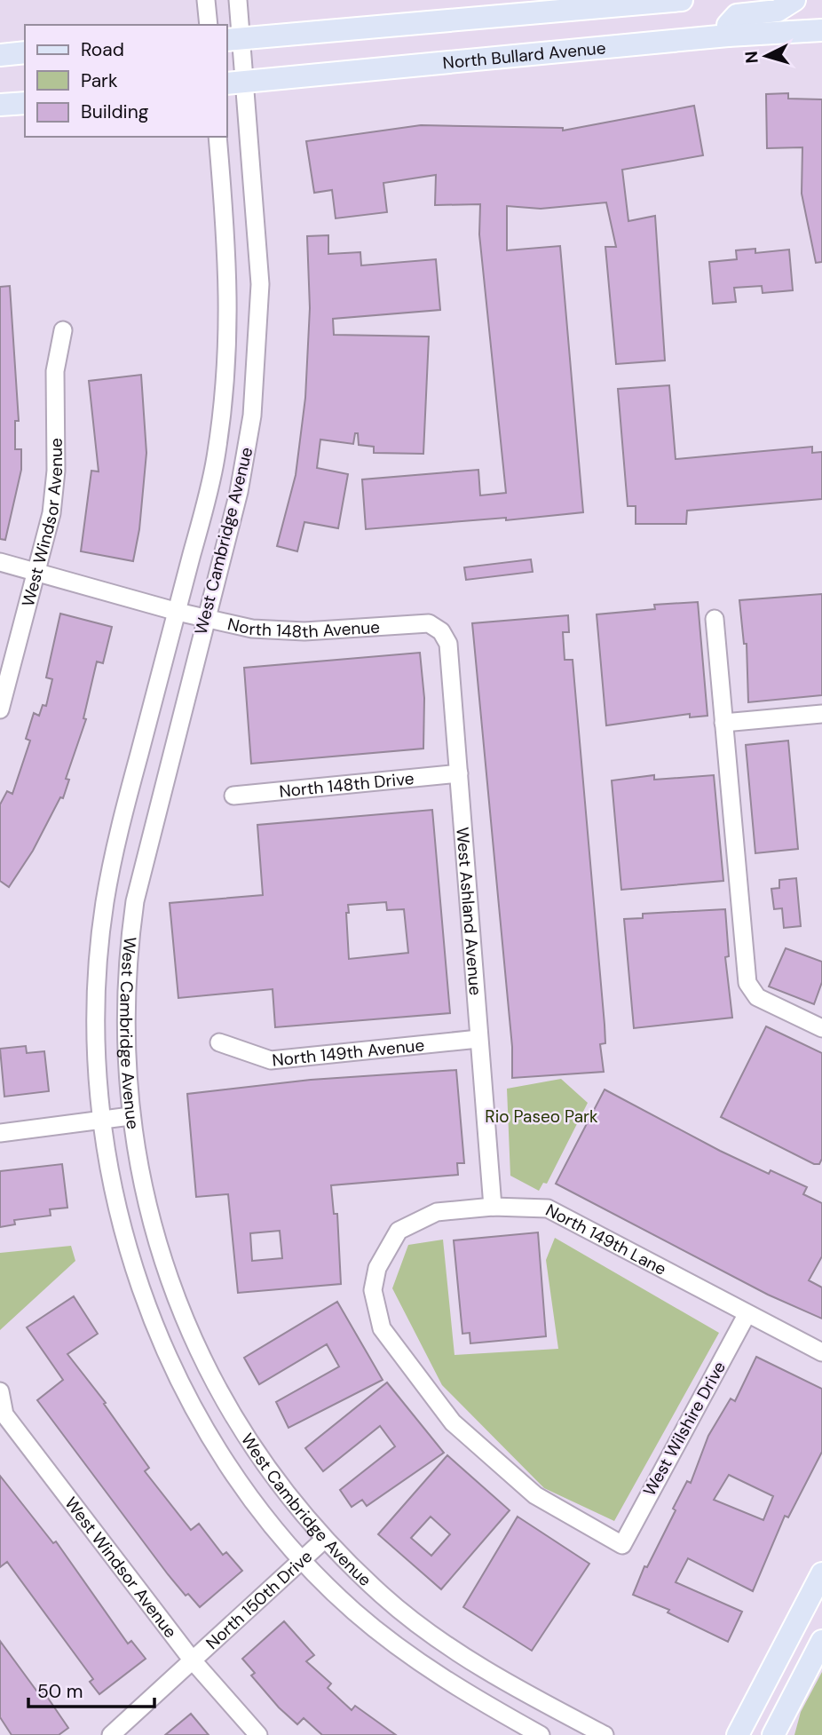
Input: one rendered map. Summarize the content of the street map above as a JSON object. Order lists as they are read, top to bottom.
{
  "streets": {
    "main road": ["North Bullard Avenue"],
    "street": [
      "West Windsor Avenue",
      "West Cambridge Avenue",
      "North 148th Avenue",
      "North 148th Drive",
      "West Ashland Avenue",
      "North 149th Avenue",
      "North 149th Lane",
      "West Wilshire Drive",
      "North 150th Drive"
    ]
  },
  "crossings": [
    ["North Bullard Avenue", "West Cambridge Avenue"],
    ["West Windsor Avenue", "North 148th Avenue"],
    ["West Windsor Avenue", "North 150th Drive"],
    ["West Cambridge Avenue", "North 148th Avenue"],
    ["West Cambridge Avenue", "North 150th Drive"],
    ["North 148th Avenue", "West Ashland Avenue"],
    ["North 148th Drive", "West Ashland Avenue"],
    ["West Ashland Avenue", "North 149th Avenue"],
    ["West Ashland Avenue", "North 149th Lane"],
    ["North 149th Lane", "West Wilshire Drive"]
  ],
  "parks": ["Rio Paseo Park"],
  "legend": ["Road", "Park", "Building"],
  "scale_bar": "50 m",
  "north": "left"
}
